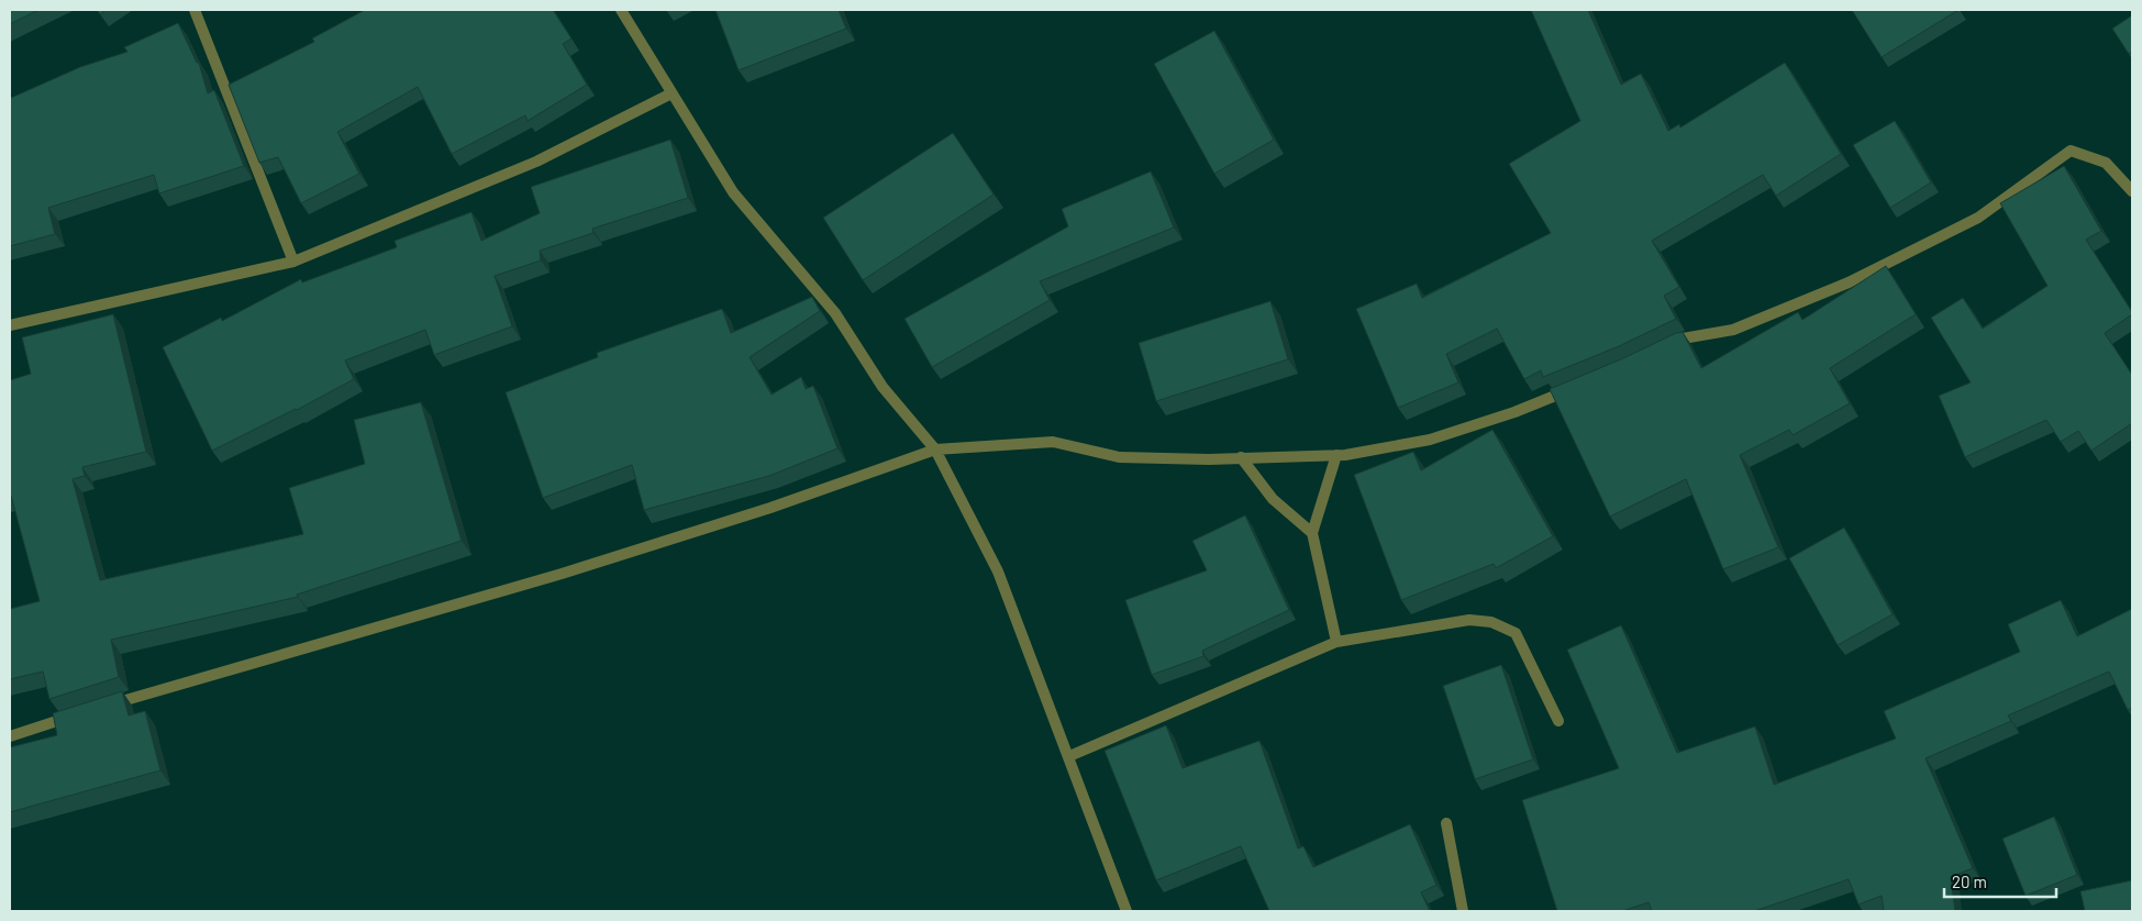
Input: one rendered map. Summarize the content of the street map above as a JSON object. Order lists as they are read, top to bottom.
{
  "scale_bar": "20 m"
}
